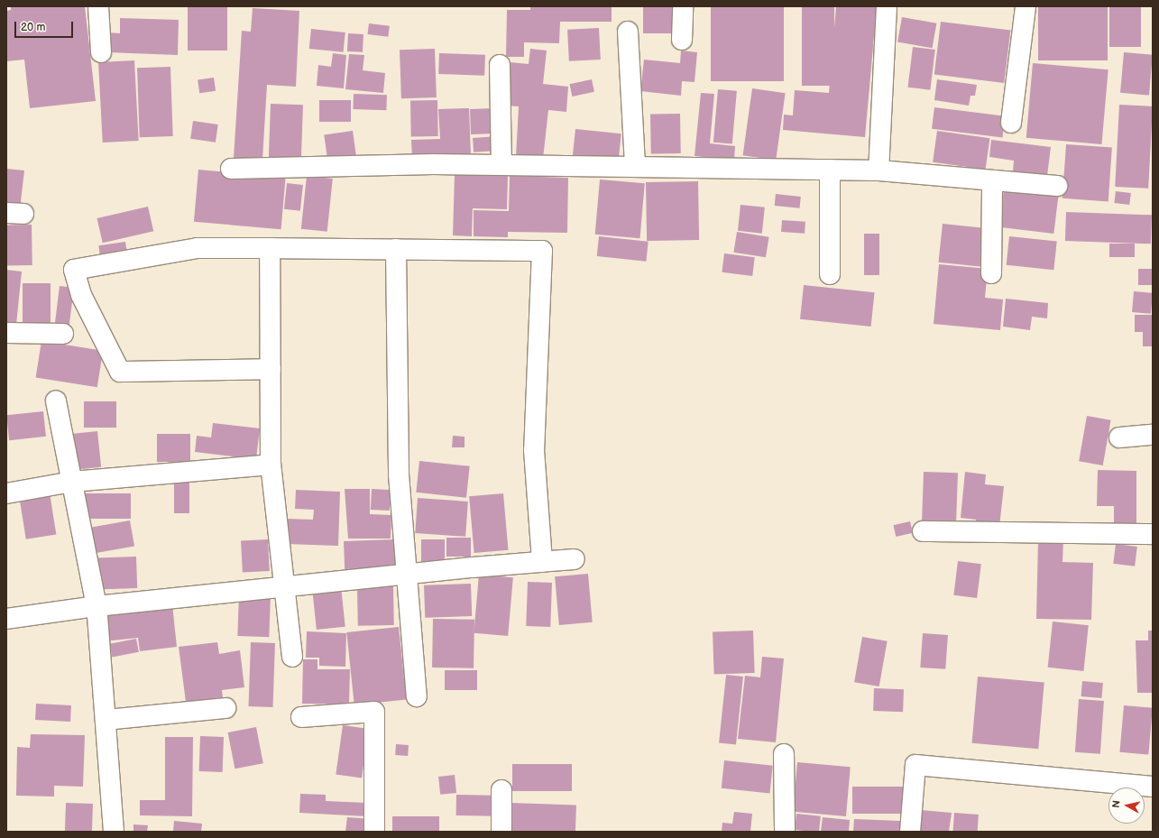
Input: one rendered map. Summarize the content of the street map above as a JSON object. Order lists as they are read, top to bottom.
{
  "scale_bar": "20 m",
  "north": "left"
}
